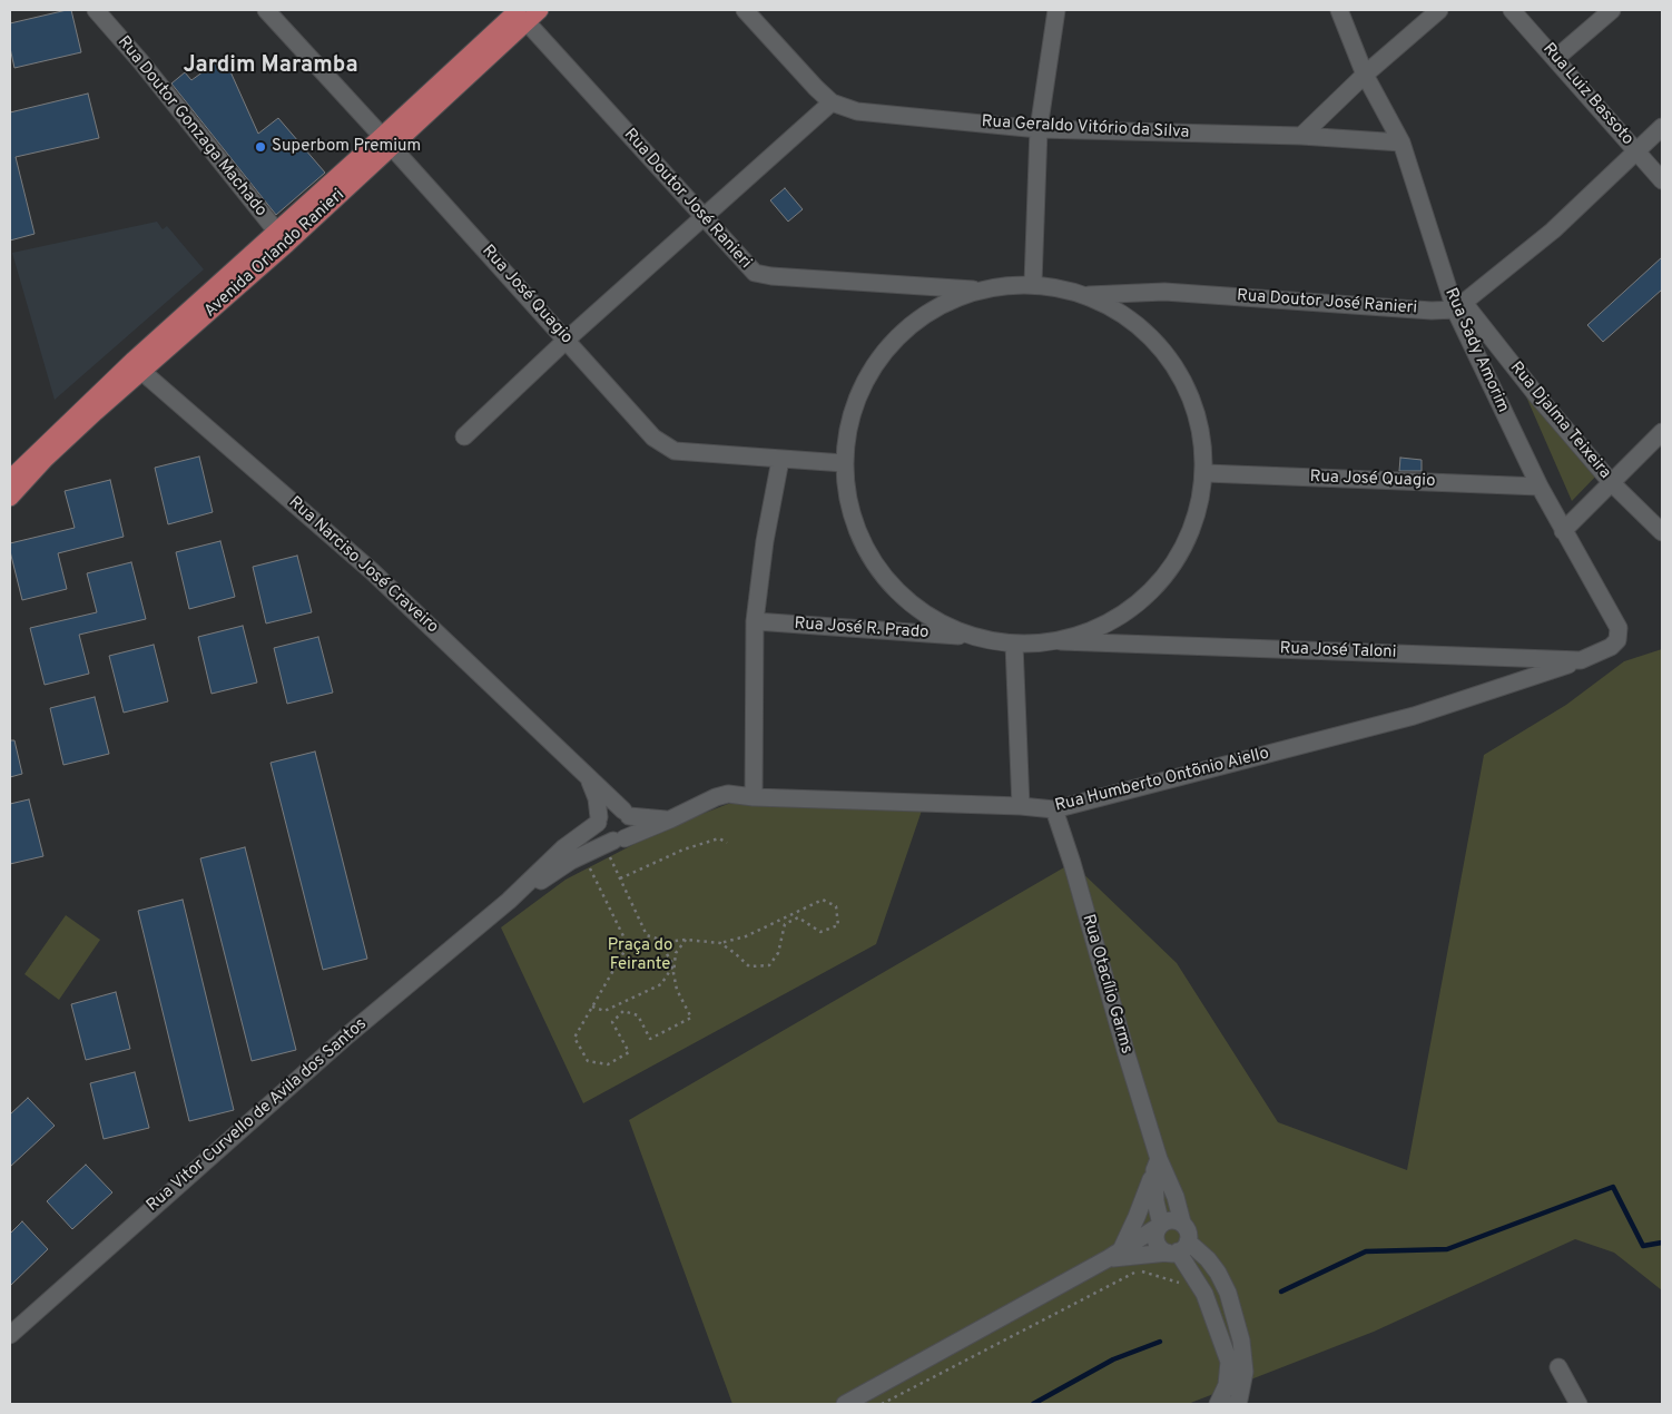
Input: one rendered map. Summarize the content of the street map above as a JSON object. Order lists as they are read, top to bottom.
{
  "streets": {
    "main road": ["Avenida Orlando Ranieri"],
    "street": [
      "Rua Luiz Bassoto",
      "Rua Doutor Gonzaga Machado",
      "Rua Geraldo Vitório da Silva",
      "Rua Doutor José Ranieri",
      "Rua José Quagio",
      "Rua Sady Amorim",
      "Rua Djalma Teixeira",
      "Rua Narciso José Craveiro",
      "Rua José R. Prado",
      "Rua José Taloni",
      "Rua Humberto Ontõnio Aiello",
      "Rua Otacílio Garms",
      "Rua Vitor Curvello de Avila dos Santos"
    ]
  },
  "crossings": [
    ["Rua Doutor Gonzaga Machado", "Avenida Orlando Ranieri"],
    ["Rua Geraldo Vitório da Silva", "Rua Sady Amorim"],
    ["Rua Doutor José Ranieri", "Avenida Orlando Ranieri"],
    ["Rua Doutor José Ranieri", "Rua Sady Amorim"],
    ["Rua Doutor José Ranieri", "Rua Djalma Teixeira"],
    ["Avenida Orlando Ranieri", "Rua José Quagio"],
    ["Avenida Orlando Ranieri", "Rua Narciso José Craveiro"],
    ["Rua José Quagio", "Rua Sady Amorim"],
    ["Rua Sady Amorim", "Rua Djalma Teixeira"],
    ["Rua Sady Amorim", "Rua José Taloni"],
    ["Rua Narciso José Craveiro", "Rua Vitor Curvello de Avila dos Santos"],
    ["Rua José Taloni", "Rua Humberto Ontõnio Aiello"],
    ["Rua Humberto Ontõnio Aiello", "Rua Otacílio Garms"]
  ],
  "districts": ["Jardim Maramba"],
  "parks": ["Praça do Feirante"],
  "places": ["Superbom Premium"]
}
